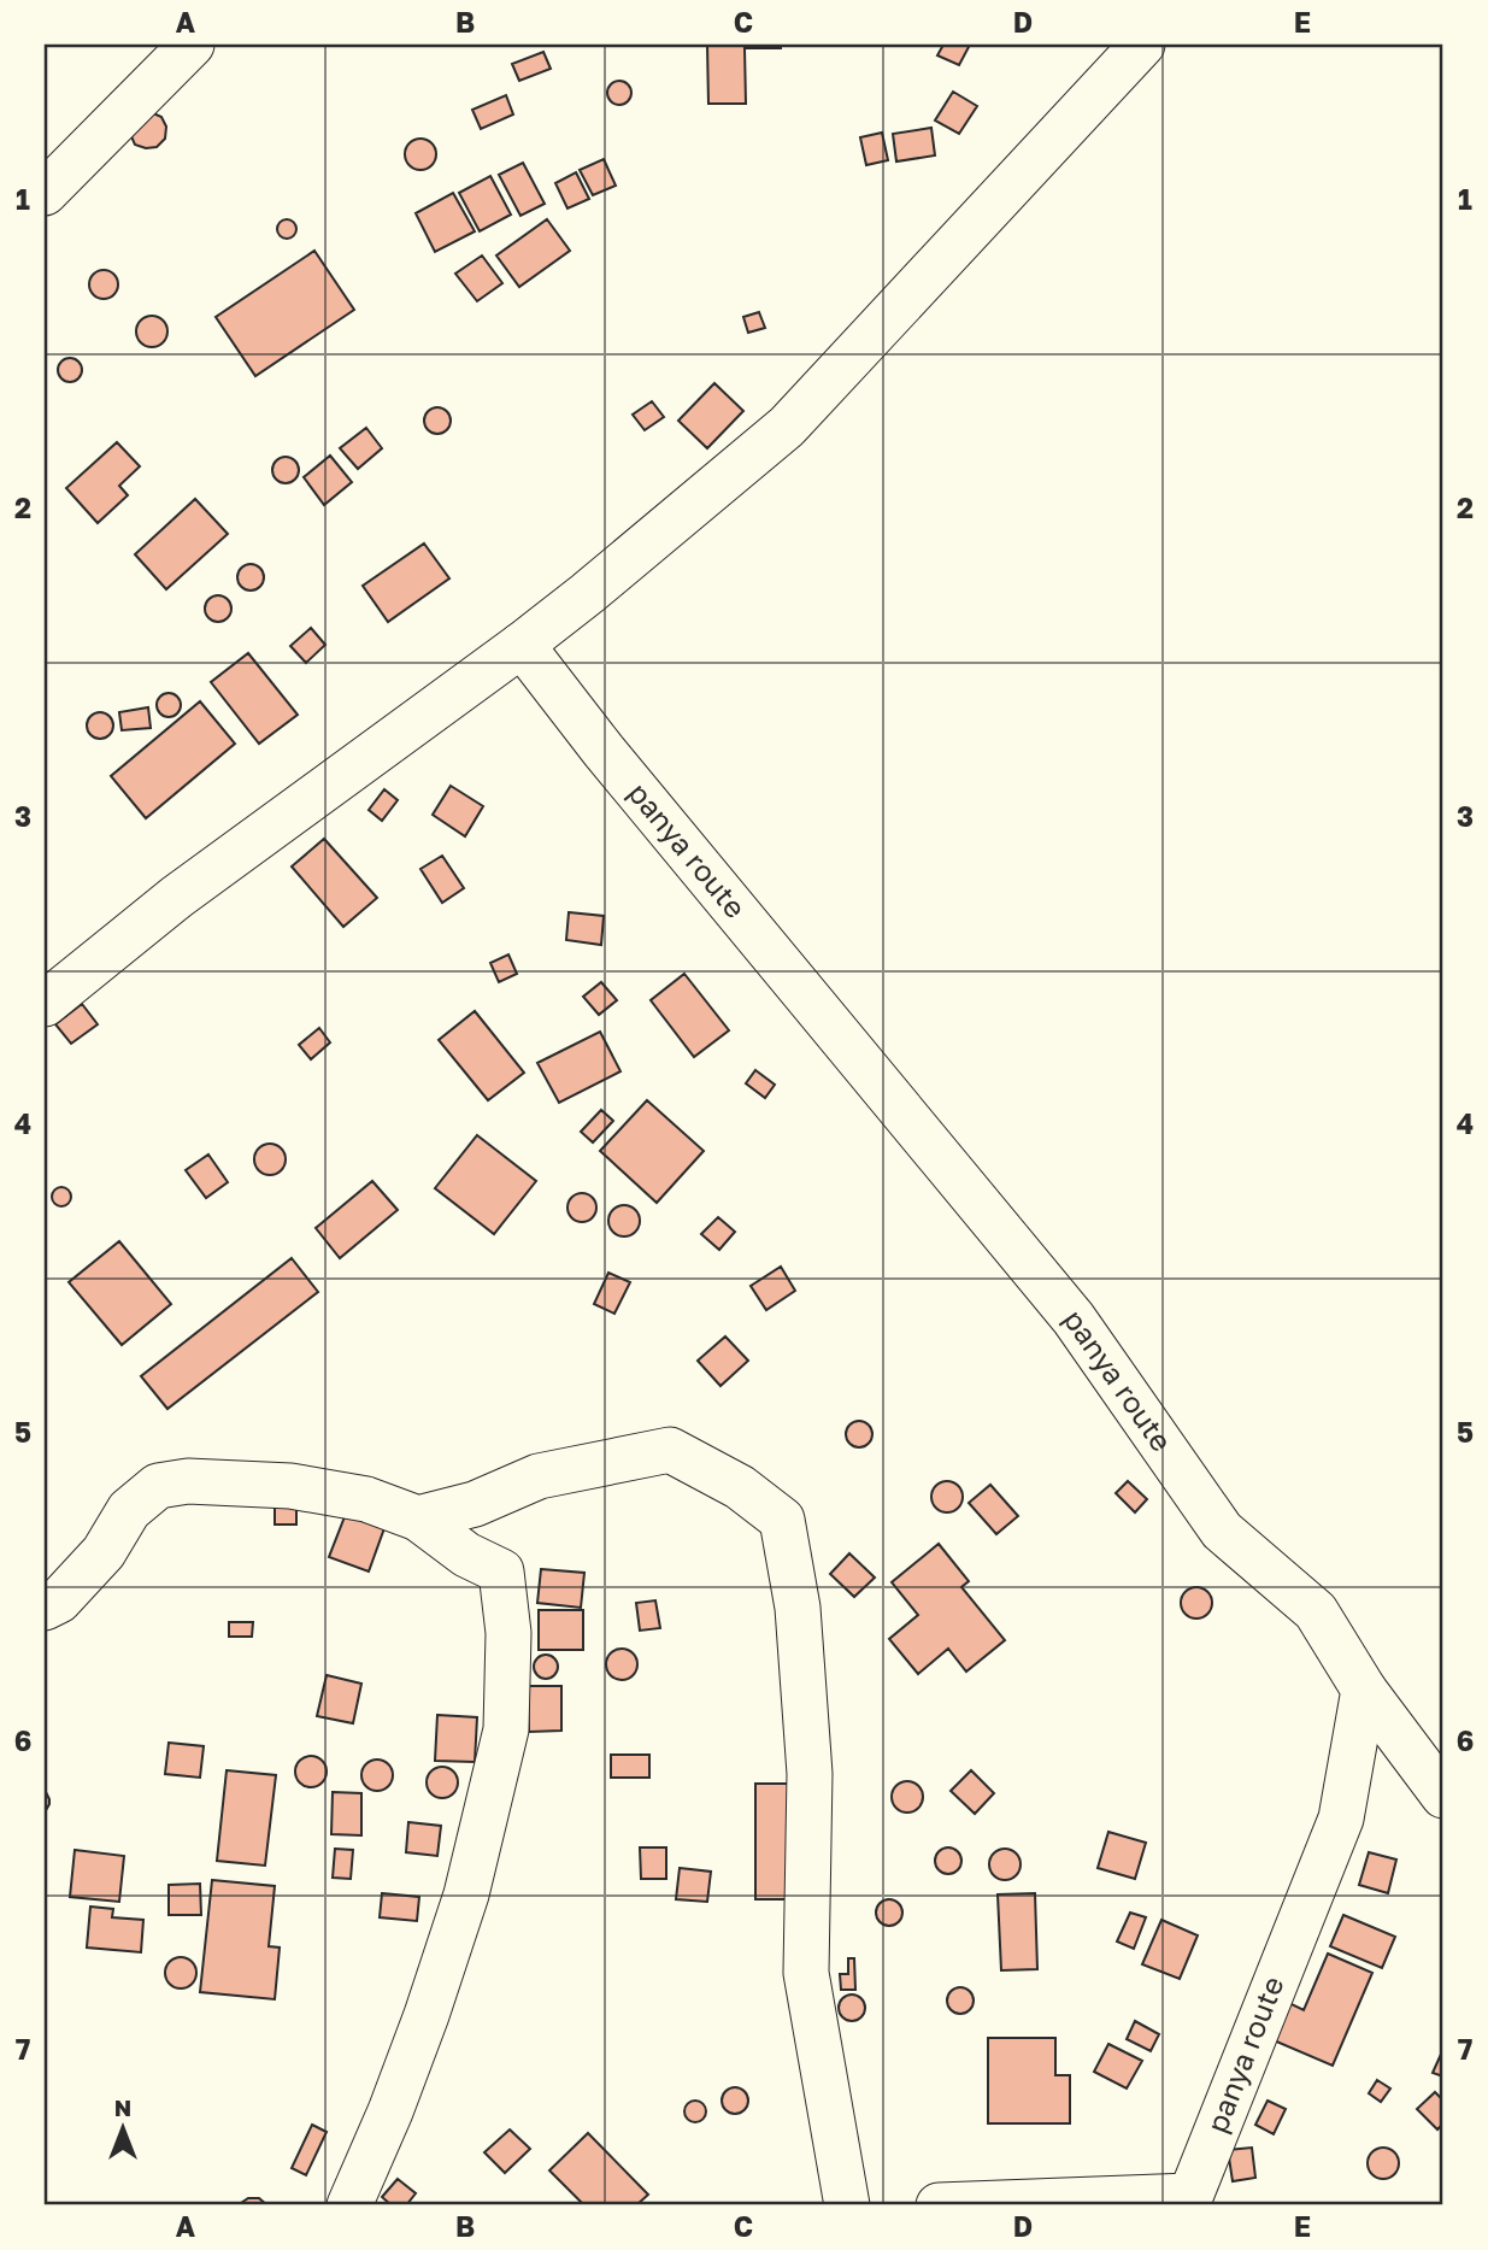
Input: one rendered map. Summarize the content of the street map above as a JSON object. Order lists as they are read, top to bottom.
{
  "streets": {
    "street": ["panya route"]
  },
  "north": "top",
  "grid": {
    "columns": [
      "A",
      "B",
      "C",
      "D",
      "E"
    ],
    "rows": [
      "1",
      "2",
      "3",
      "4",
      "5",
      "6",
      "7"
    ]
  }
}
